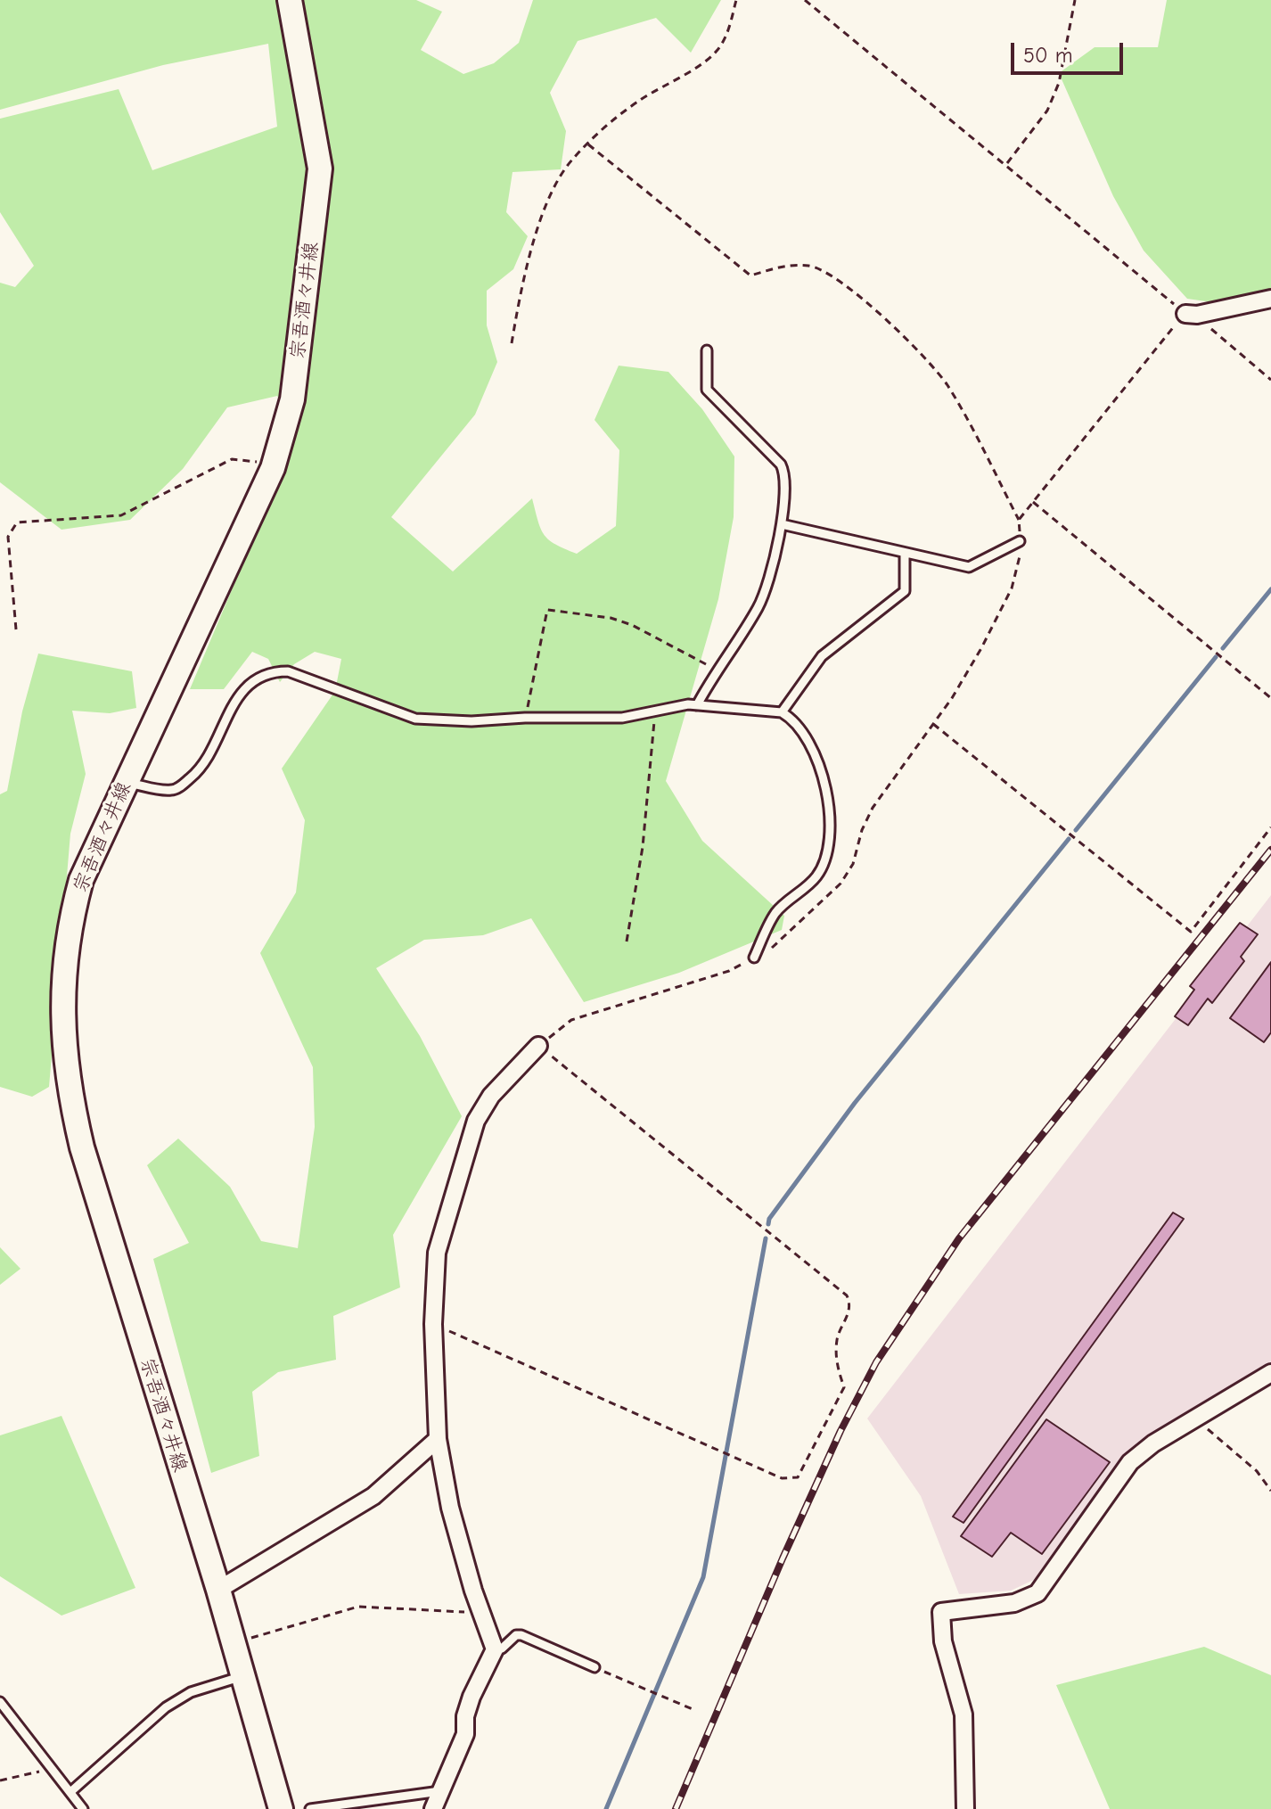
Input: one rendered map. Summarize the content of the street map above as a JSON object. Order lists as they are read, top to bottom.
{
  "streets": {
    "main road": ["宗吾酒々井線"]
  },
  "scale_bar": "50 m"
}
